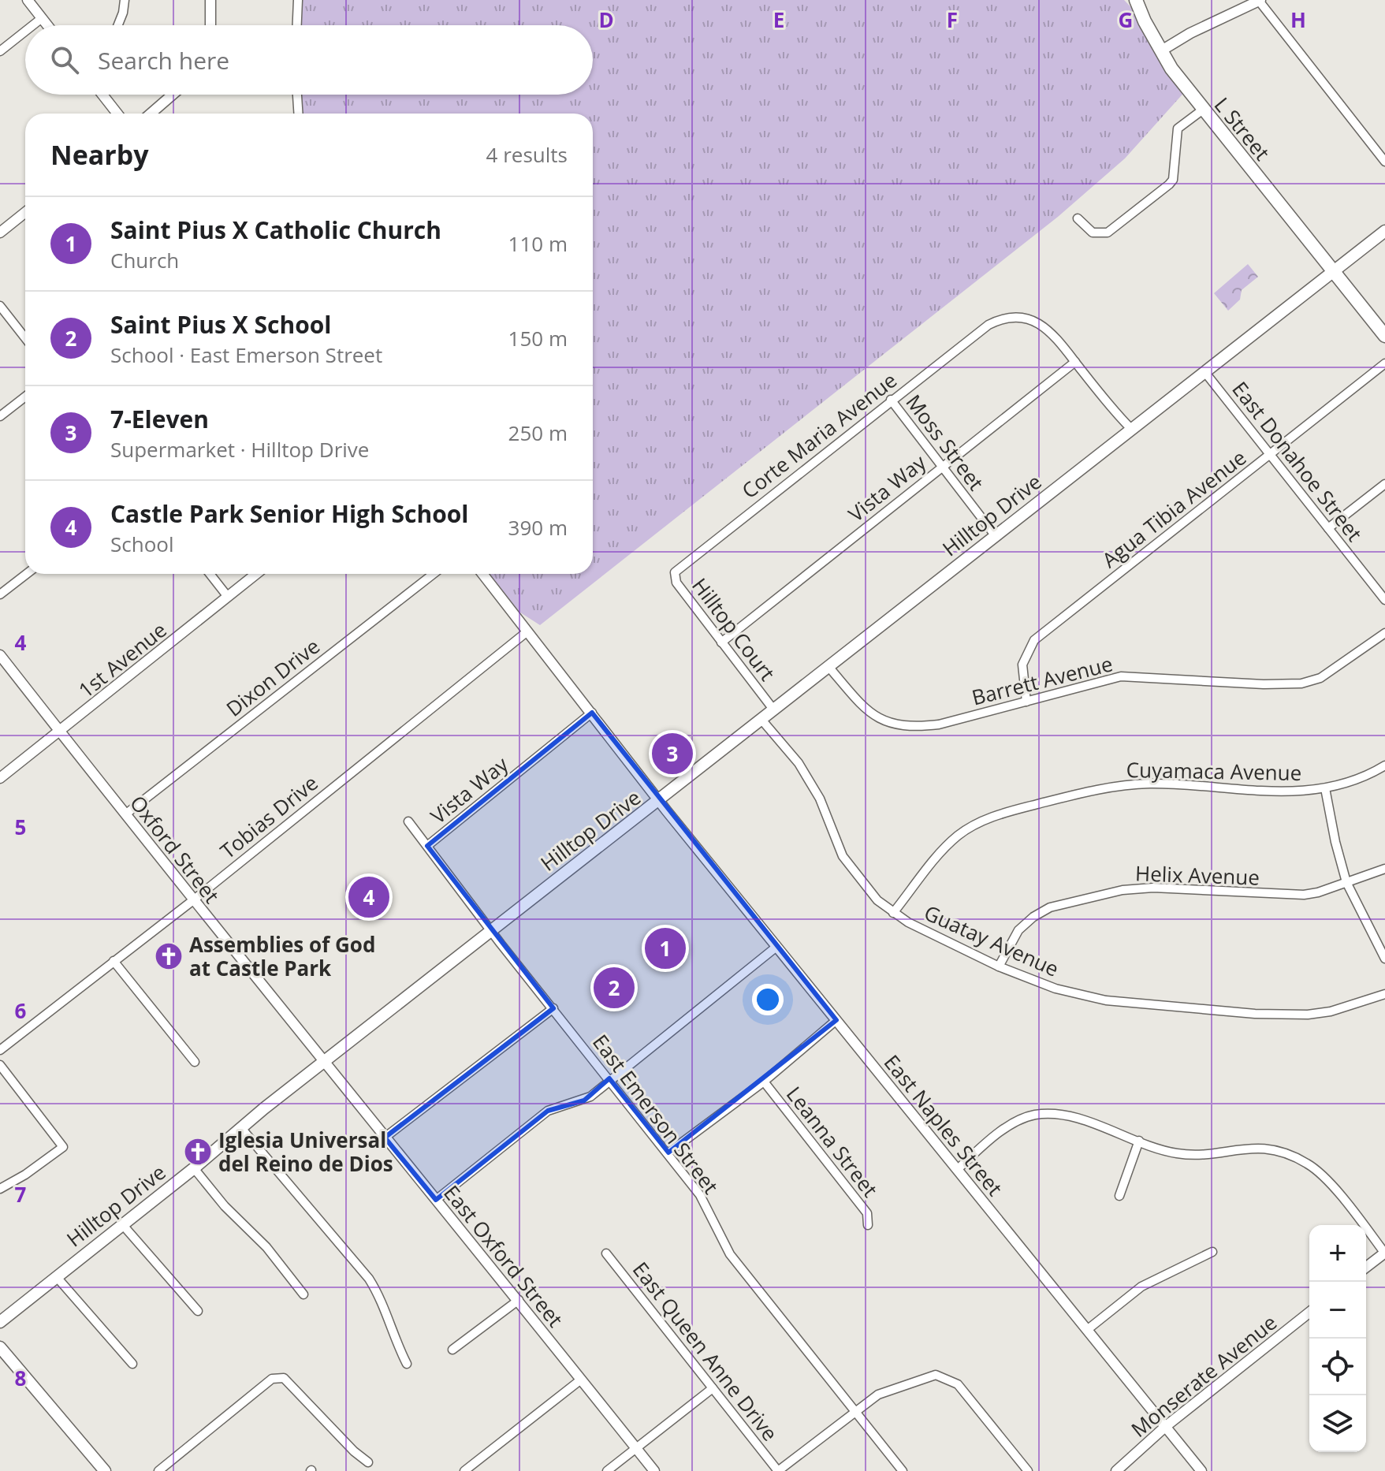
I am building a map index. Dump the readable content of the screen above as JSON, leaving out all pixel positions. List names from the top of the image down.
{
  "streets": {
    "main road": ["L Street", "Hilltop Drive"],
    "street": [
      "Corte Maria Avenue",
      "Moss Street",
      "East Donahoe Street",
      "Vista Way",
      "Agua Tibia Avenue",
      "Hilltop Court",
      "1st Avenue",
      "Dixon Drive",
      "Barrett Avenue",
      "Cuyamaca Avenue",
      "Tobias Drive",
      "Oxford Street",
      "Helix Avenue",
      "Guatay Avenue",
      "East Emerson Street",
      "East Naples Street",
      "Leanna Street",
      "East Oxford Street",
      "East Queen Anne Drive",
      "Monserate Avenue"
    ]
  },
  "crossings": [
    ["L Street", "Hilltop Drive"],
    ["Corte Maria Avenue", "Moss Street"],
    ["Corte Maria Avenue", "Vista Way"],
    ["Corte Maria Avenue", "Hilltop Drive"],
    ["Corte Maria Avenue", "Hilltop Court"],
    ["Moss Street", "Vista Way"],
    ["Moss Street", "Hilltop Drive"],
    ["East Donahoe Street", "Agua Tibia Avenue"],
    ["East Donahoe Street", "Hilltop Drive"],
    ["Vista Way", "Hilltop Court"],
    ["Vista Way", "East Emerson Street"],
    ["Vista Way", "East Naples Street"],
    ["Agua Tibia Avenue", "Barrett Avenue"],
    ["Hilltop Drive", "Hilltop Court"],
    ["Hilltop Drive", "Barrett Avenue"],
    ["Hilltop Drive", "Oxford Street"],
    ["Hilltop Drive", "Guatay Avenue"],
    ["Hilltop Drive", "East Emerson Street"],
    ["Hilltop Drive", "East Naples Street"],
    ["Hilltop Drive", "East Oxford Street"],
    ["1st Avenue", "Oxford Street"],
    ["Dixon Drive", "Oxford Street"],
    ["Cuyamaca Avenue", "Guatay Avenue"],
    ["Tobias Drive", "Oxford Street"],
    ["Tobias Drive", "East Naples Street"],
    ["Oxford Street", "East Oxford Street"],
    ["Helix Avenue", "Guatay Avenue"],
    ["East Naples Street", "Monserate Avenue"]
  ],
  "places": {
    "church": ["Assemblies of God at Castle Park", "Iglesia Universal del Reino de Dios"]
  },
  "page": {
    "search": "Search here",
    "heading": ["Nearby", "4 results"],
    "list": [
      {
        "mark": "1",
        "name": "Saint Pius X Catholic Church",
        "note": "Church",
        "value": "110 m"
      },
      {
        "mark": "2",
        "name": "Saint Pius X School",
        "note": "School · East Emerson Street",
        "value": "150 m"
      },
      {
        "mark": "3",
        "name": "7-Eleven",
        "note": "Supermarket · Hilltop Drive",
        "value": "250 m"
      },
      {
        "mark": "4",
        "name": "Castle Park Senior High School",
        "note": "School",
        "value": "390 m"
      }
    ],
    "pins": [
      "3",
      "4",
      "1",
      "2"
    ],
    "map_buttons": ["+", "−"]
  },
  "grid": {
    "columns": [
      "D",
      "E",
      "F",
      "G",
      "H"
    ],
    "rows": [
      "4",
      "5",
      "6",
      "7",
      "8"
    ]
  }
}
